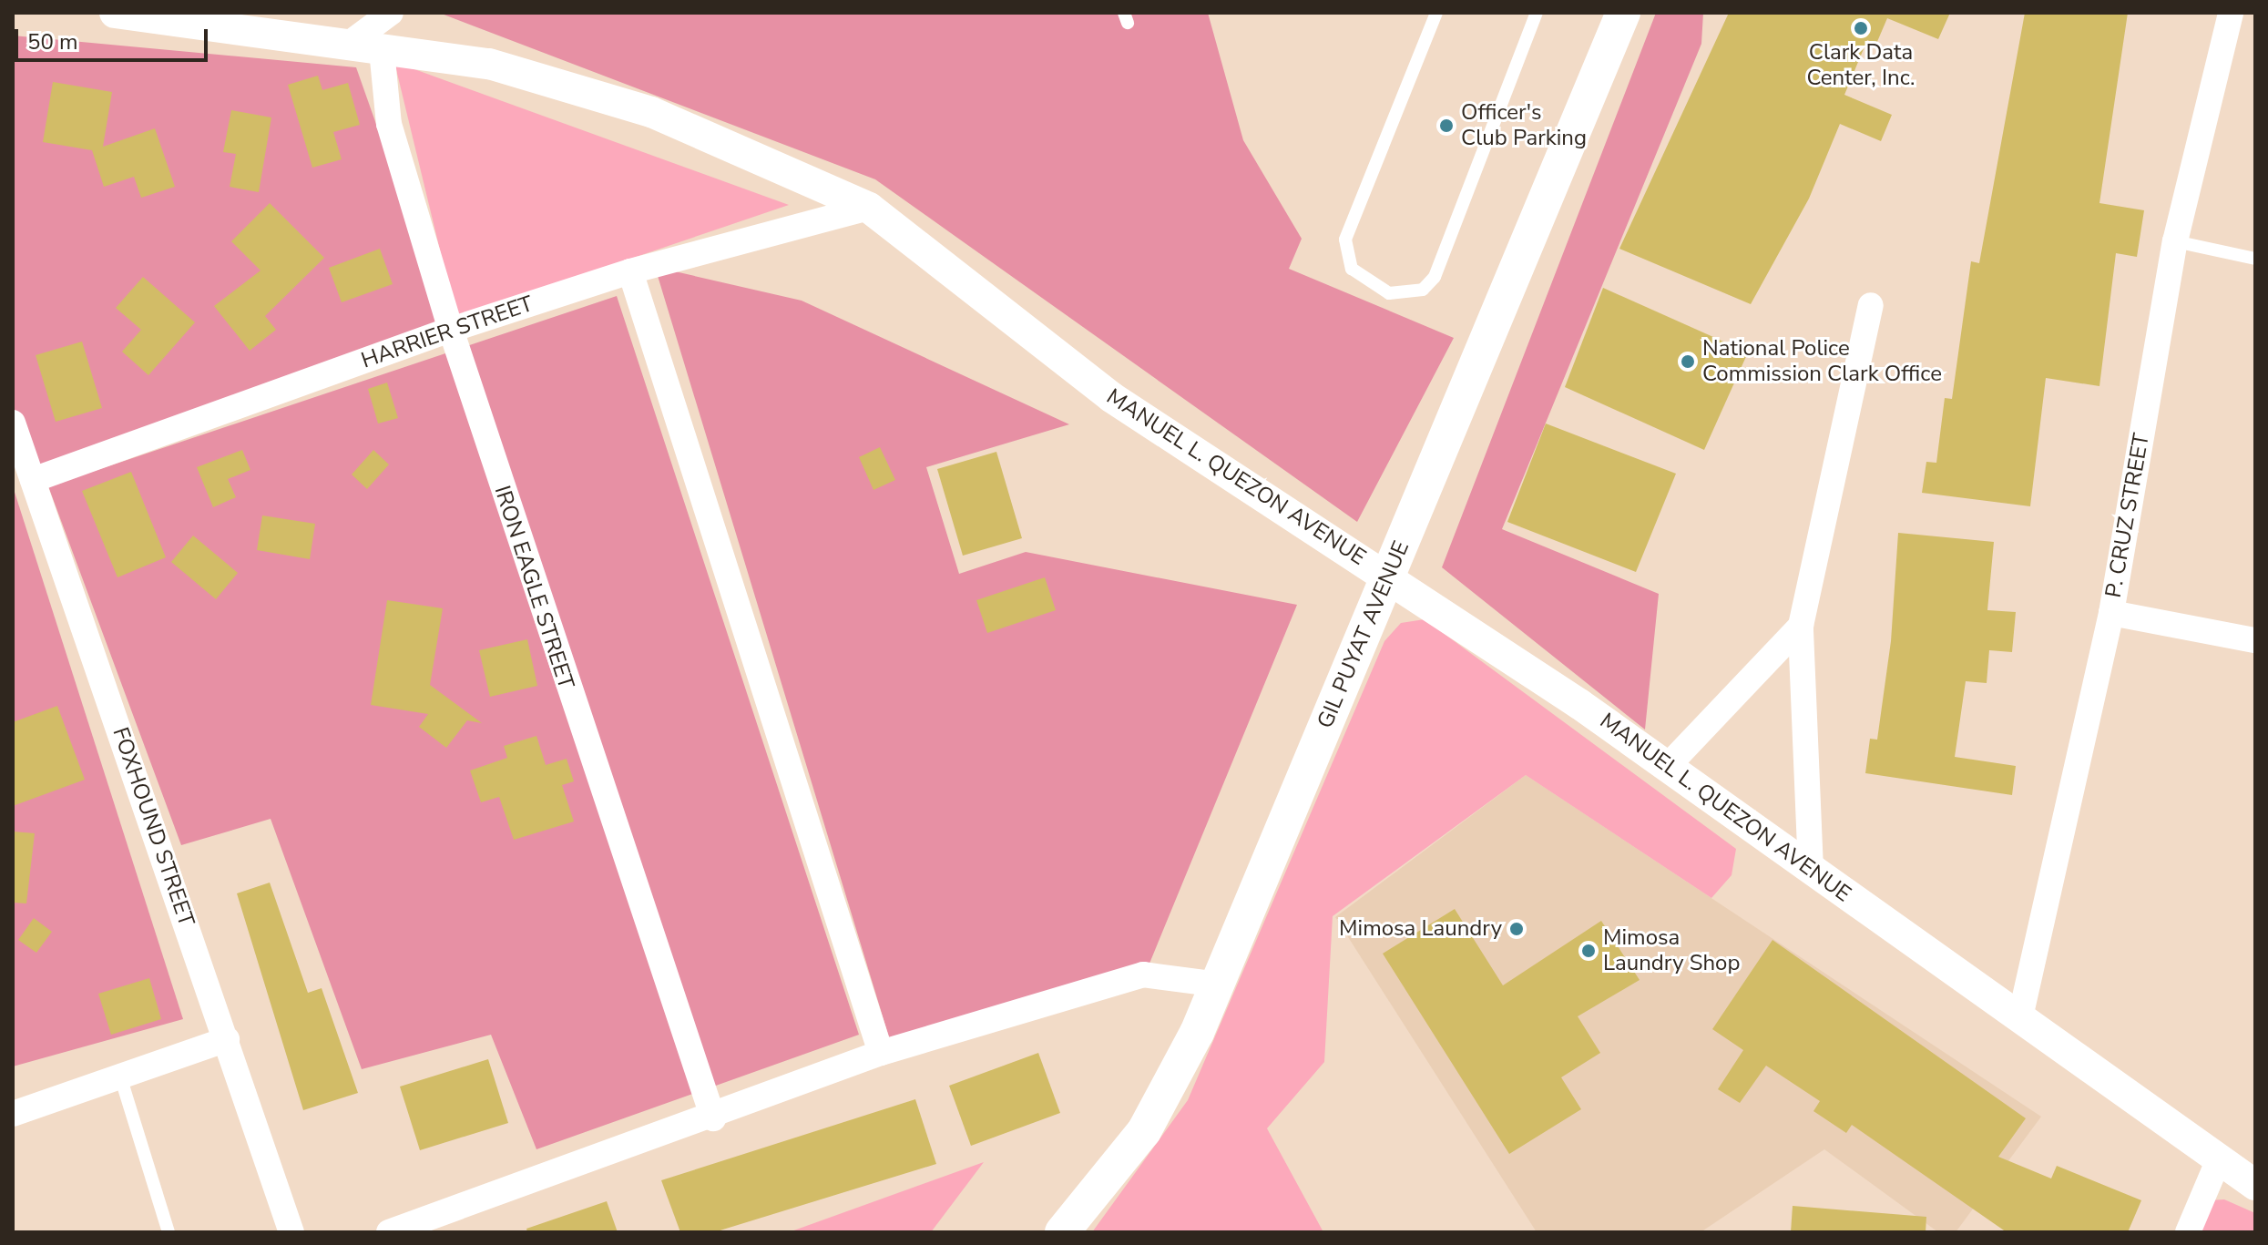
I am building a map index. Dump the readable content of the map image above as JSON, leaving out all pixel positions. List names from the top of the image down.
{
  "streets": {
    "main road": ["GIL PUYAT AVENUE"],
    "street": [
      "HARRIER STREET",
      "MANUEL L. QUEZON AVENUE",
      "P. CRUZ STREET",
      "IRON EAGLE STREET",
      "FOXHOUND STREET"
    ]
  },
  "crossings": [
    ["HARRIER STREET", "MANUEL L. QUEZON AVENUE"],
    ["HARRIER STREET", "IRON EAGLE STREET"],
    ["HARRIER STREET", "FOXHOUND STREET"],
    ["MANUEL L. QUEZON AVENUE", "P. CRUZ STREET"],
    ["MANUEL L. QUEZON AVENUE", "IRON EAGLE STREET"],
    ["MANUEL L. QUEZON AVENUE", "GIL PUYAT AVENUE"]
  ],
  "places": [
    "Clark Data Center, Inc.",
    "Officer's Club Parking",
    "National Police Commission Clark Office",
    "Mimosa Laundry",
    "Mimosa Laundry Shop"
  ],
  "scale_bar": "50 m"
}
